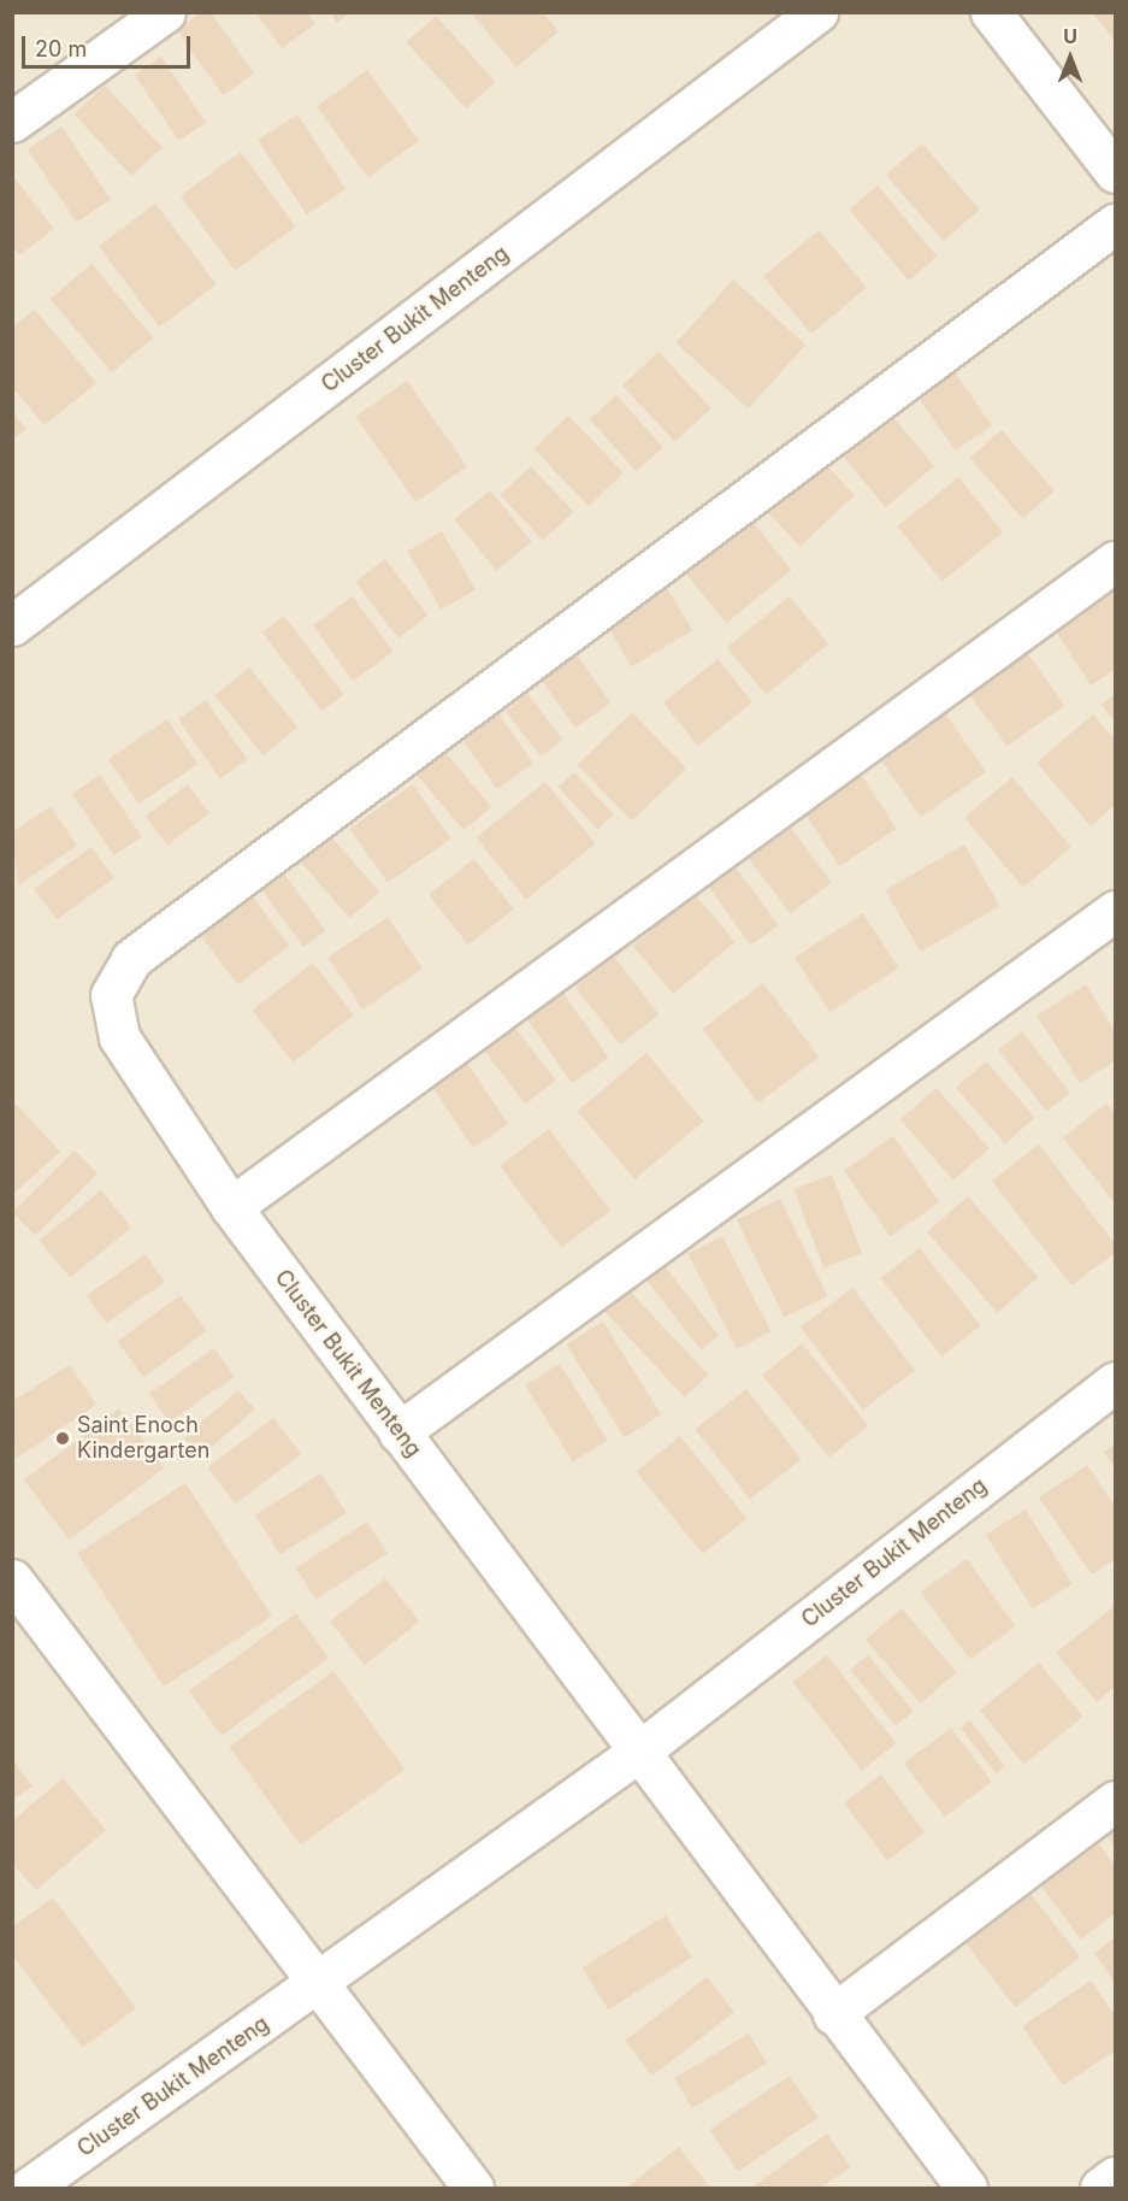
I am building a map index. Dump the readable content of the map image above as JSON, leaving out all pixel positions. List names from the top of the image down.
{
  "streets": {
    "street": ["Cluster Bukit Menteng"]
  },
  "places": ["Saint Enoch Kindergarten"],
  "scale_bar": "20 m",
  "north": "top"
}
